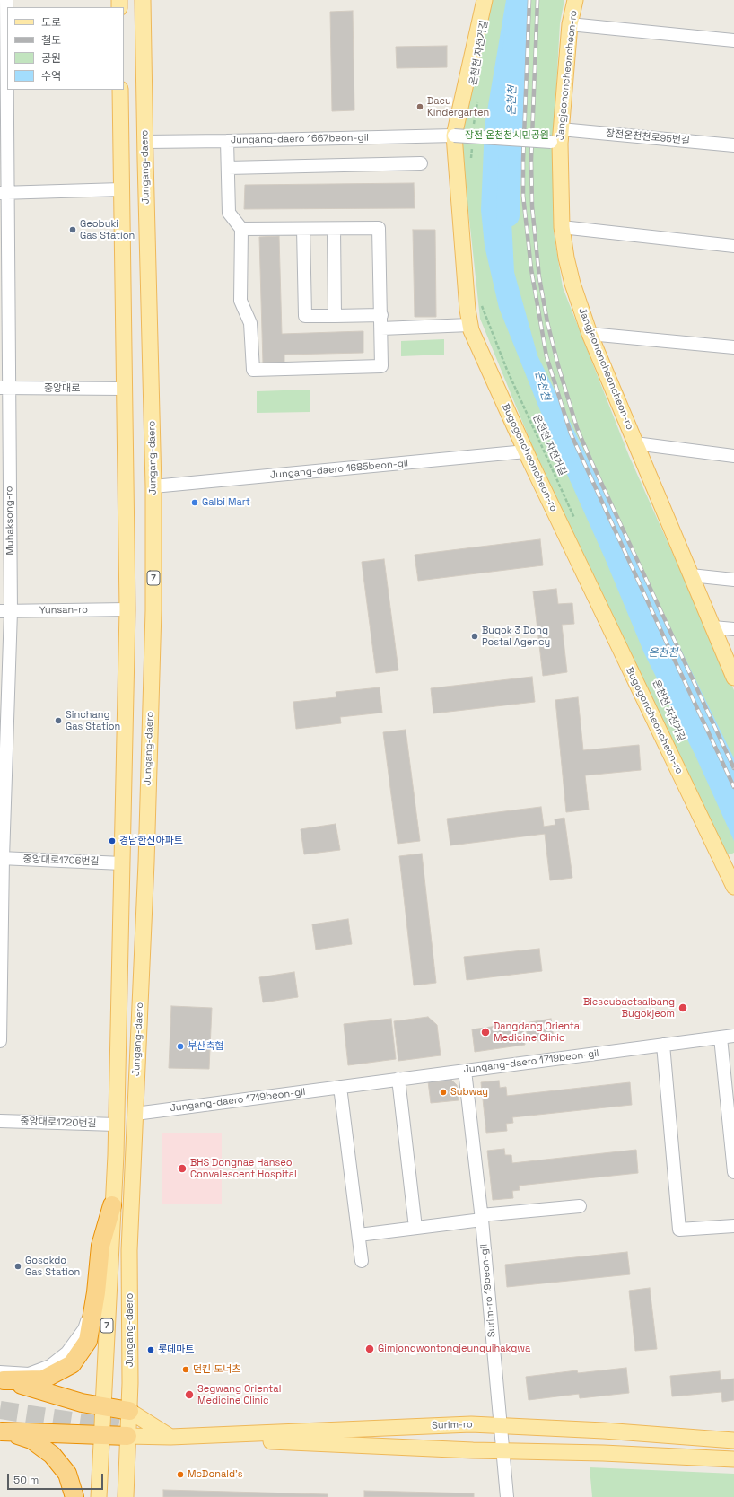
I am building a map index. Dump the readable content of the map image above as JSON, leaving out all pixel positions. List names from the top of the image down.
{
  "streets": {
    "main road": [
      "Jangjeononcheoncheon-ro",
      "Jungang-daero",
      "Bugogoncheoncheon-ro",
      "7",
      "Surim-ro"
    ],
    "street": [
      "장전온천천로95번길",
      "Jungang-daero 1667beon-gil",
      "중앙대로",
      "Jungang-daero 1685beon-gil",
      "Muhaksong-ro",
      "Yunsan-ro",
      "중앙대로1706번길",
      "Jungang-daero 1719beon-gil",
      "중앙대로1720번길",
      "Surim-ro 19beon-gil"
    ],
    "path": ["온천천 자전거길"]
  },
  "crossings": [
    ["Jangjeononcheoncheon-ro", "장전온천천로95번길"],
    ["Jangjeononcheoncheon-ro", "Jungang-daero 1667beon-gil"],
    ["장전온천천로95번길", "Jungang-daero 1667beon-gil"],
    ["Jungang-daero 1667beon-gil", "Jungang-daero"],
    ["Jungang-daero 1667beon-gil", "Bugogoncheoncheon-ro"],
    ["Jungang-daero", "중앙대로"],
    ["Jungang-daero", "Jungang-daero 1685beon-gil"],
    ["Jungang-daero", "Yunsan-ro"],
    ["Jungang-daero", "중앙대로1706번길"],
    ["Jungang-daero", "Jungang-daero 1719beon-gil"],
    ["Jungang-daero", "중앙대로1720번길"],
    ["Jungang-daero", "Surim-ro"],
    ["중앙대로", "Muhaksong-ro"],
    ["Bugogoncheoncheon-ro", "Jungang-daero 1685beon-gil"],
    ["Muhaksong-ro", "Yunsan-ro"],
    ["Muhaksong-ro", "중앙대로1706번길"],
    ["Jungang-daero 1719beon-gil", "Surim-ro 19beon-gil"],
    ["Surim-ro 19beon-gil", "Surim-ro"]
  ],
  "water": ["온천천"],
  "parks": ["장전 온천천시민공원"],
  "places": [
    "Daeu Kindergarten",
    "Geobuki Gas Station",
    "Galbi Mart",
    "Bugok 3 Dong Postal Agency",
    "Sinchang Gas Station",
    "경남한신아파트",
    "Bieseubaetsalbang Bugokjeom",
    "Dangdang Oriental Medicine Clinic",
    "부산축협",
    "Subway",
    "BHS Dongnae Hanseo Convalescent Hospital",
    "Gosokdo Gas Station",
    "Gimjongwontongjeunguihakgwa",
    "롯데마트",
    "던킨 도너츠",
    "Segwang Oriental Medicine Clinic",
    "McDonald's"
  ],
  "legend": [
    "도로",
    "철도",
    "공원",
    "수역"
  ],
  "scale_bar": "50 m"
}
